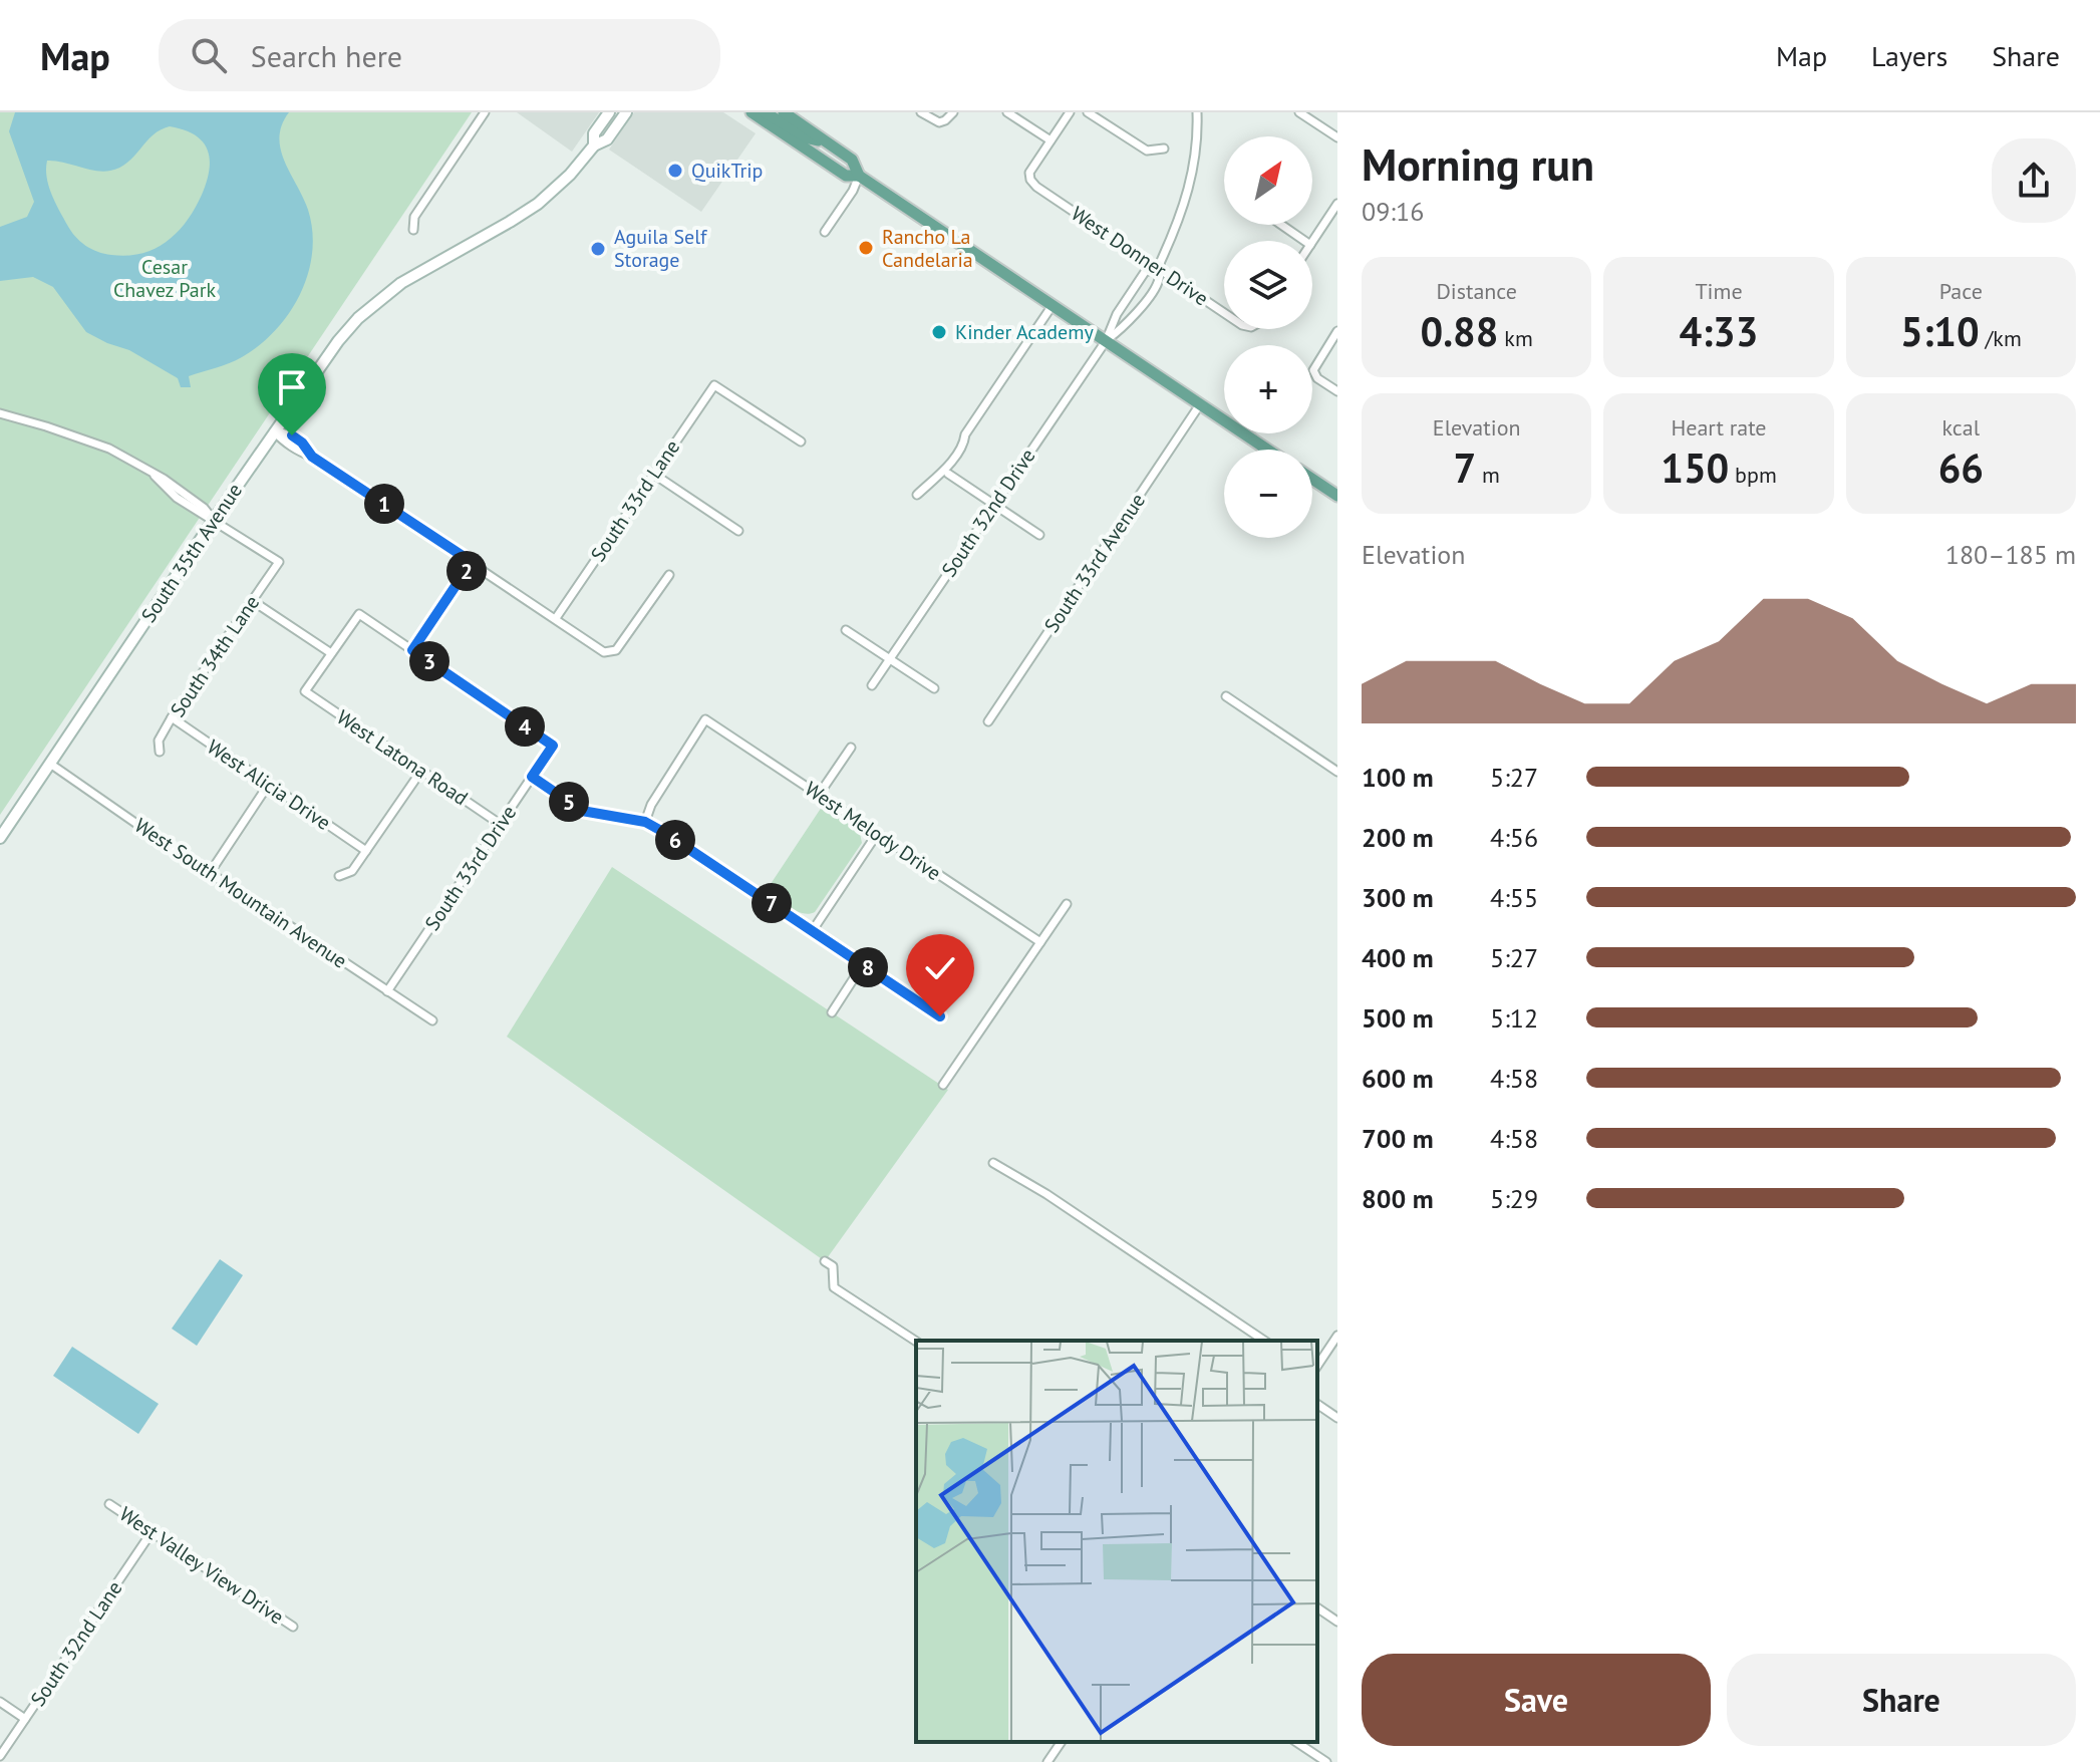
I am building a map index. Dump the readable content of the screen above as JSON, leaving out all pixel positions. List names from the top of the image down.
{
  "streets": {
    "main road": ["South 35th Avenue"],
    "street": [
      "West Donner Drive",
      "South 33rd Lane",
      "South 32nd Drive",
      "South 33rd Avenue",
      "South 34th Lane",
      "West Latona Road",
      "West Alicia Drive",
      "West Melody Drive",
      "South 33rd Drive",
      "West South Mountain Avenue",
      "West Valley View Drive",
      "South 32nd Lane"
    ]
  },
  "crossings": [
    ["South 35th Avenue", "South 34th Lane"],
    ["South 35th Avenue", "West South Mountain Avenue"],
    ["South 34th Lane", "West Alicia Drive"],
    ["West Latona Road", "South 33rd Drive"],
    ["South 33rd Drive", "West South Mountain Avenue"],
    ["West Valley View Drive", "South 32nd Lane"]
  ],
  "parks": ["Cesar Chavez Park"],
  "places": [
    "QuikTrip",
    "Rancho La Candelaria",
    "Aguila Self Storage",
    "Kinder Academy"
  ],
  "north": "top right",
  "page": {
    "header": "Map",
    "search": "Search here",
    "nav": ["Map", "Layers", "Share"],
    "heading": ["Morning run", "09:16"],
    "map_buttons": ["+", "−"],
    "stats": [
      ["Distance", "0.88 km"],
      ["Time", "4:33"],
      ["Pace", "5:10 /km"],
      ["Elevation", "7 m"],
      ["Heart rate", "150 bpm"],
      ["kcal", "66"]
    ],
    "pins": [
      "1",
      "2",
      "3",
      "4",
      "5",
      "6",
      "7",
      "8"
    ],
    "chart": ["Elevation", "180–185 m"],
    "list": [
      {
        "name": "100 m",
        "note": "5:27"
      },
      {
        "name": "200 m",
        "note": "4:56"
      },
      {
        "name": "300 m",
        "note": "4:55"
      },
      {
        "name": "400 m",
        "note": "5:27"
      },
      {
        "name": "500 m",
        "note": "5:12"
      },
      {
        "name": "600 m",
        "note": "4:58"
      },
      {
        "name": "700 m",
        "note": "4:58"
      },
      {
        "name": "800 m",
        "note": "5:29"
      }
    ],
    "buttons": ["Save", "Share"]
  }
}
